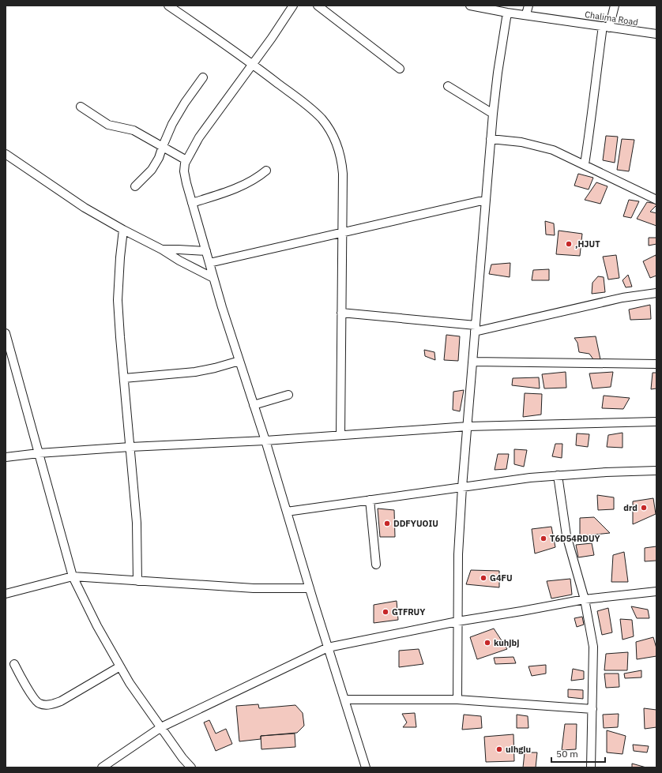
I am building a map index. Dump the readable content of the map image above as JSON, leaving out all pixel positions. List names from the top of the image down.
{
  "streets": {
    "street": ["Chalima Road"]
  },
  "places": [
    ",HJUT",
    "drd",
    "DDFYUOIU",
    "T6D54RDUY",
    "G4FU",
    "GTFRUY",
    "kuhjbj",
    "uihgiu"
  ],
  "scale_bar": "50 m"
}
